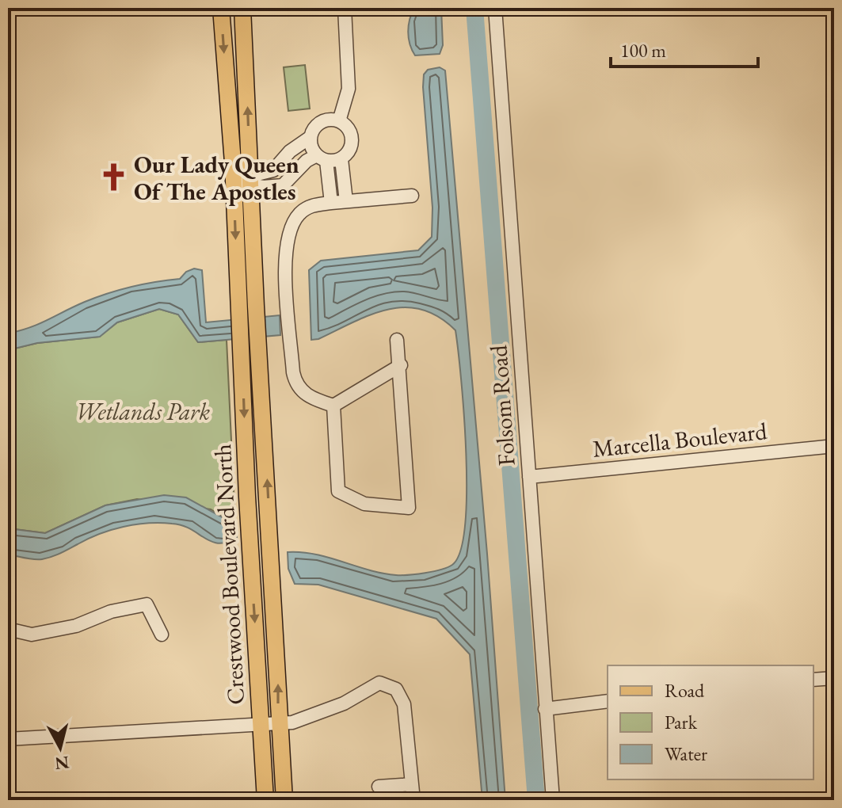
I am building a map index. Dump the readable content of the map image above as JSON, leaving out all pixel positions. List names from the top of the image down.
{
  "streets": {
    "main road": ["Crestwood Boulevard North"],
    "street": ["Folsom Road", "Marcella Boulevard"]
  },
  "crossings": [
    ["Folsom Road", "Marcella Boulevard"]
  ],
  "parks": ["Wetlands Park"],
  "places": {
    "church": ["Our Lady Queen Of The Apostles"]
  },
  "legend": ["Road", "Park", "Water"],
  "scale_bar": "100 m",
  "north": "bottom"
}
